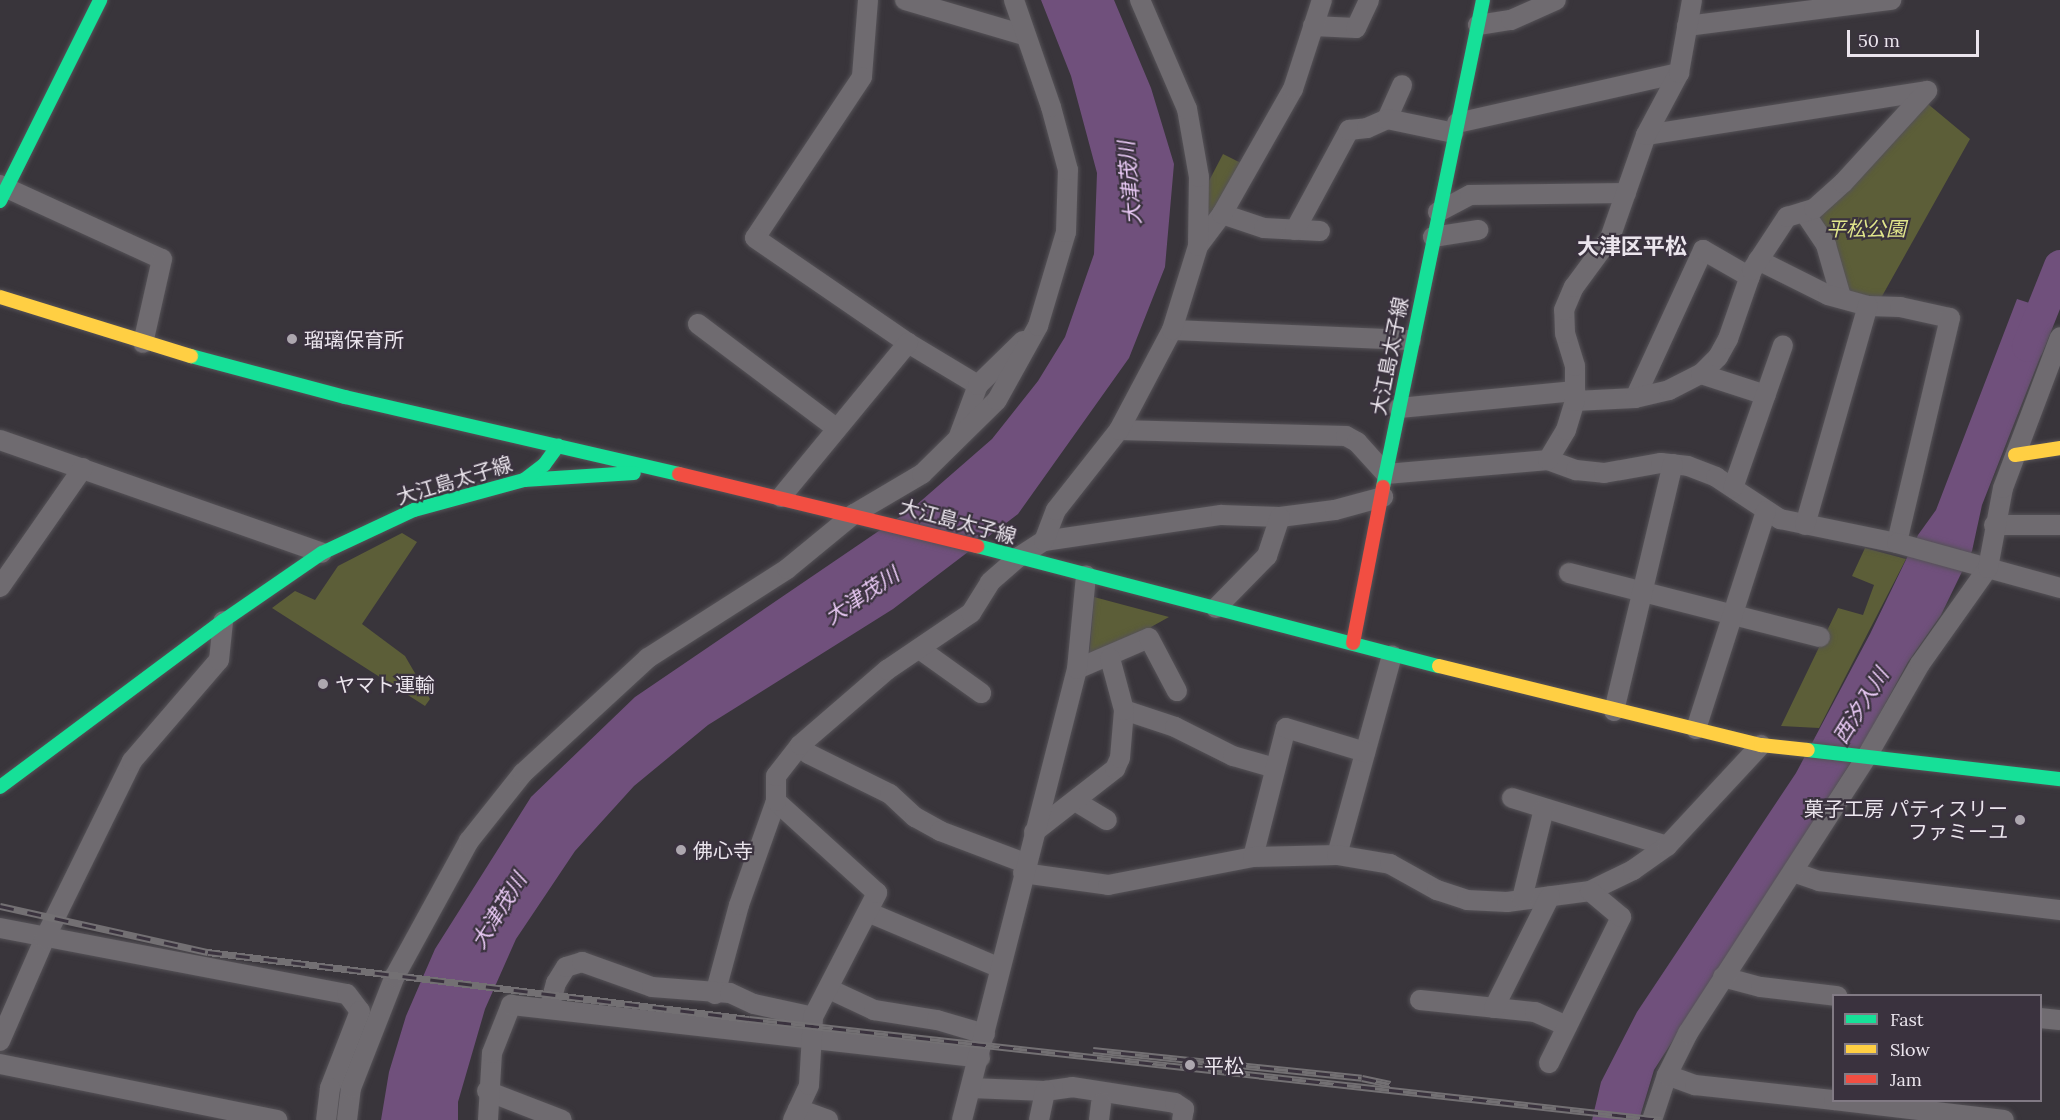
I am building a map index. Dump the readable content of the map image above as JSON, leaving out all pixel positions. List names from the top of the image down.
{
  "streets": {
    "main road": ["大江島太子線"]
  },
  "districts": ["大津区平松"],
  "water": ["大津茂川", "西汐入川"],
  "parks": ["平松公園"],
  "places": [
    "瑠璃保育所",
    "ヤマト運輸",
    "菓子工房 パティスリー ファミーユ",
    "佛心寺",
    "平松"
  ],
  "legend": ["Fast", "Slow", "Jam"],
  "scale_bar": "50 m"
}
